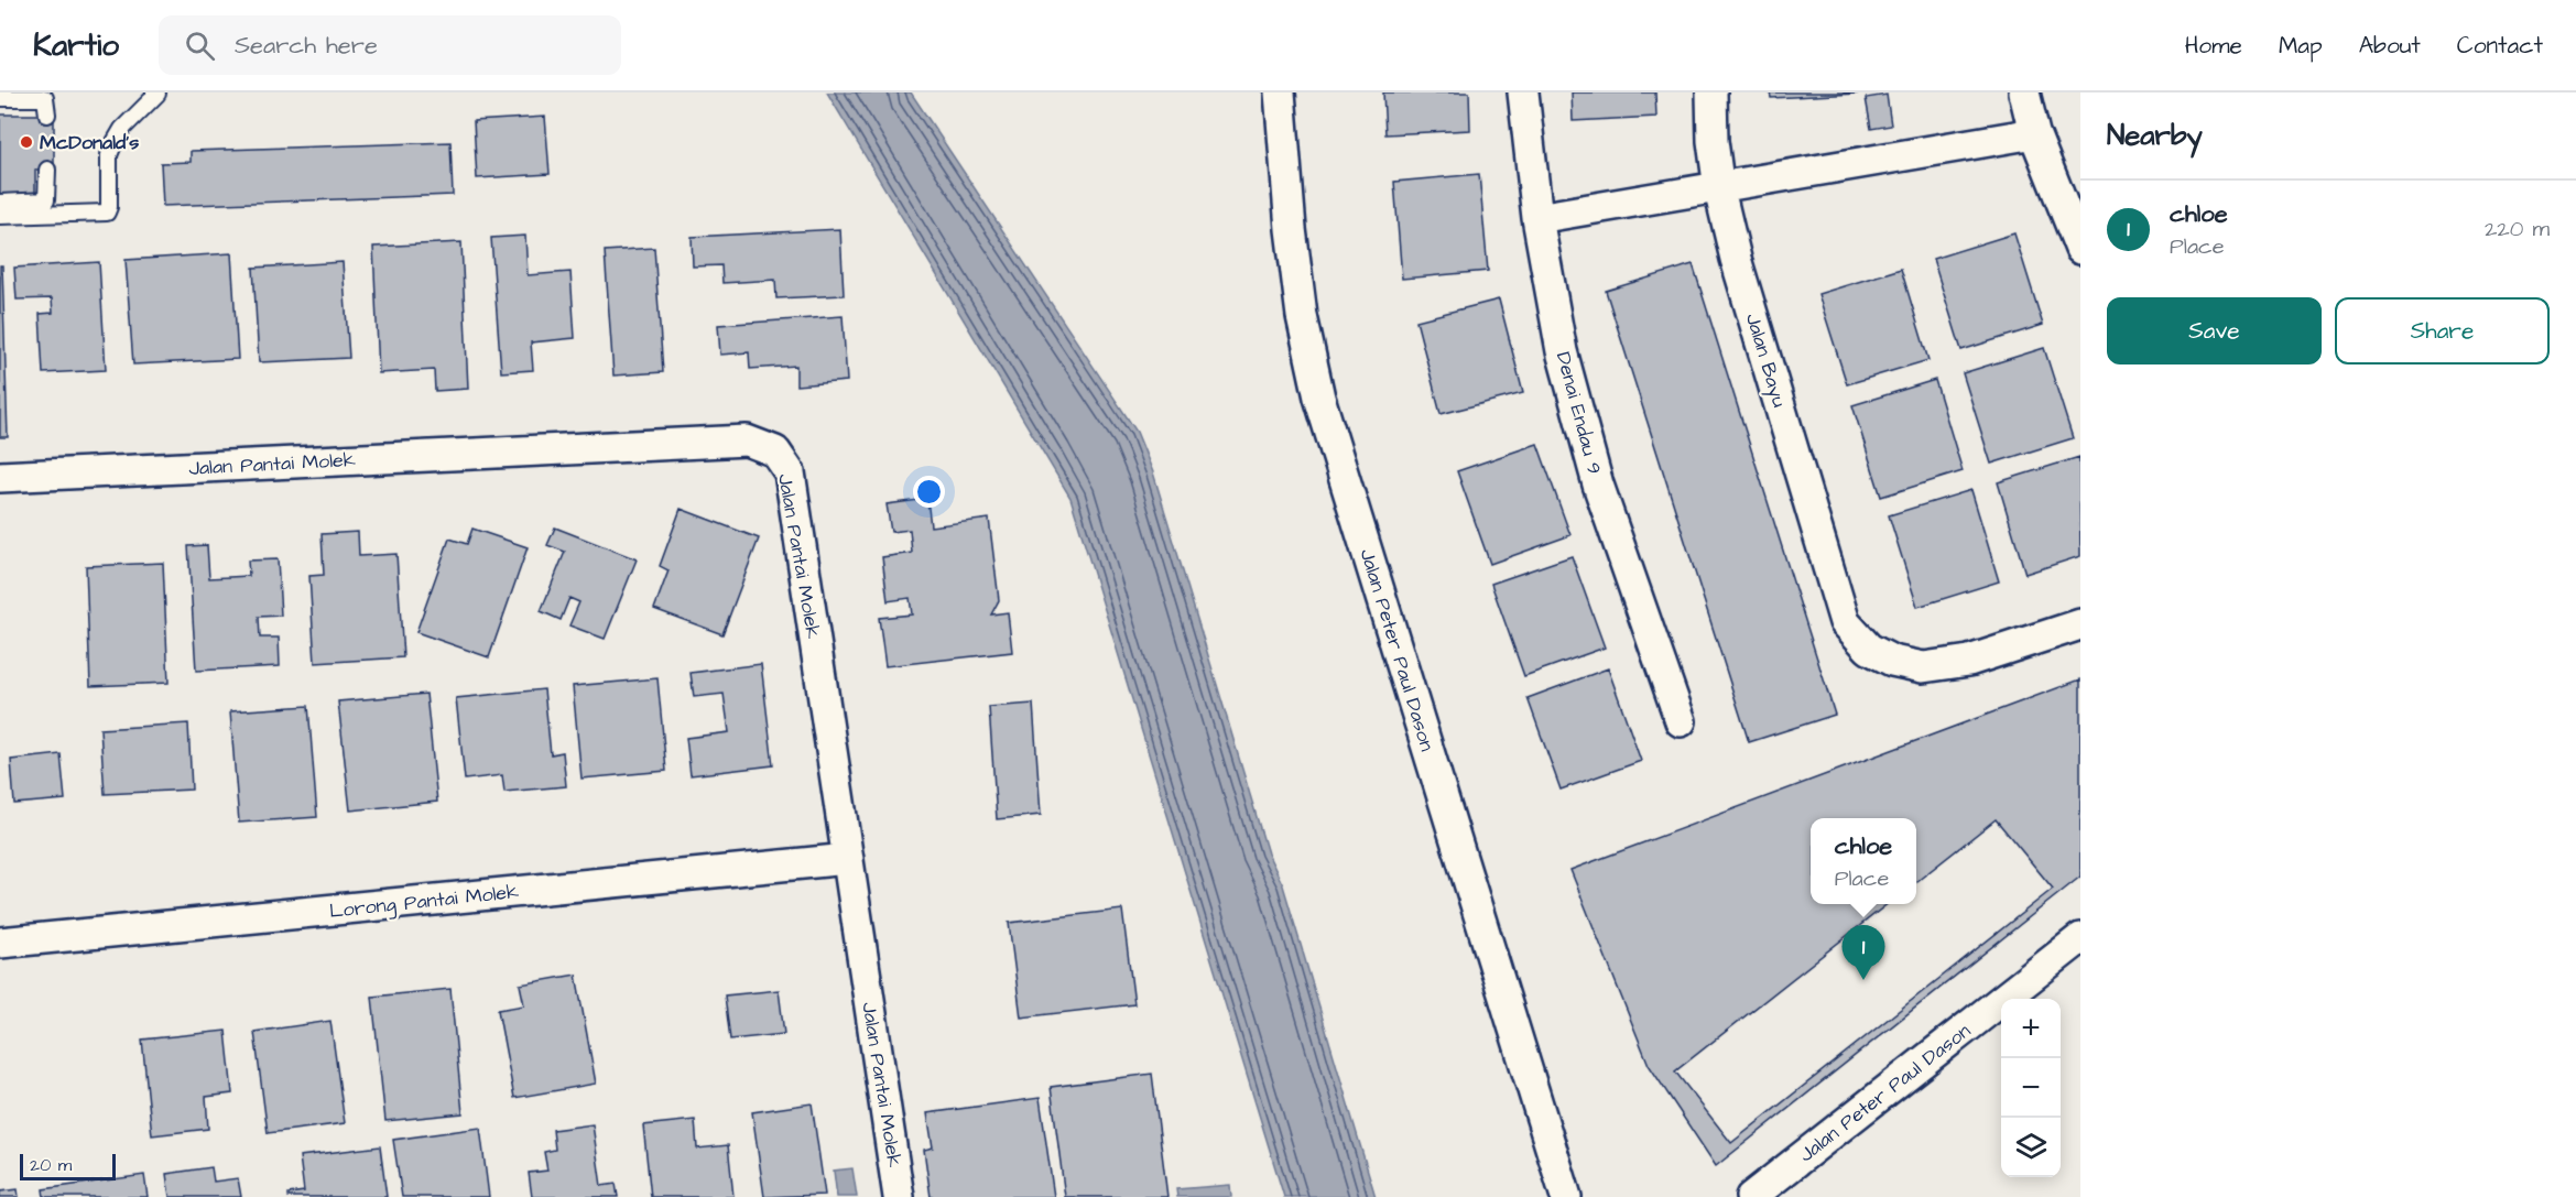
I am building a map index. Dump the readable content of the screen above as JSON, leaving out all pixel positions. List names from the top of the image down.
{
  "streets": {
    "street": [
      "Jalan Bayu",
      "Denai Endau 9",
      "Jalan Pantai Molek",
      "Jalan Peter Paul Dason",
      "Lorong Pantai Molek"
    ]
  },
  "crossings": [
    ["Jalan Pantai Molek", "Lorong Pantai Molek"]
  ],
  "places": ["McDonald's"],
  "scale_bar": "20 m",
  "page": {
    "header": "Kartio",
    "search": "Search here",
    "nav": [
      "Home",
      "Map",
      "About",
      "Contact"
    ],
    "heading": "Nearby",
    "list": [
      {
        "mark": "1",
        "name": "chloe",
        "note": "Place",
        "value": "220 m"
      }
    ],
    "buttons": ["Save", "Share"],
    "popup": ["chloe", "Place"],
    "pins": "1",
    "map_buttons": ["+", "−"],
    "scale": "20 m"
  }
}
